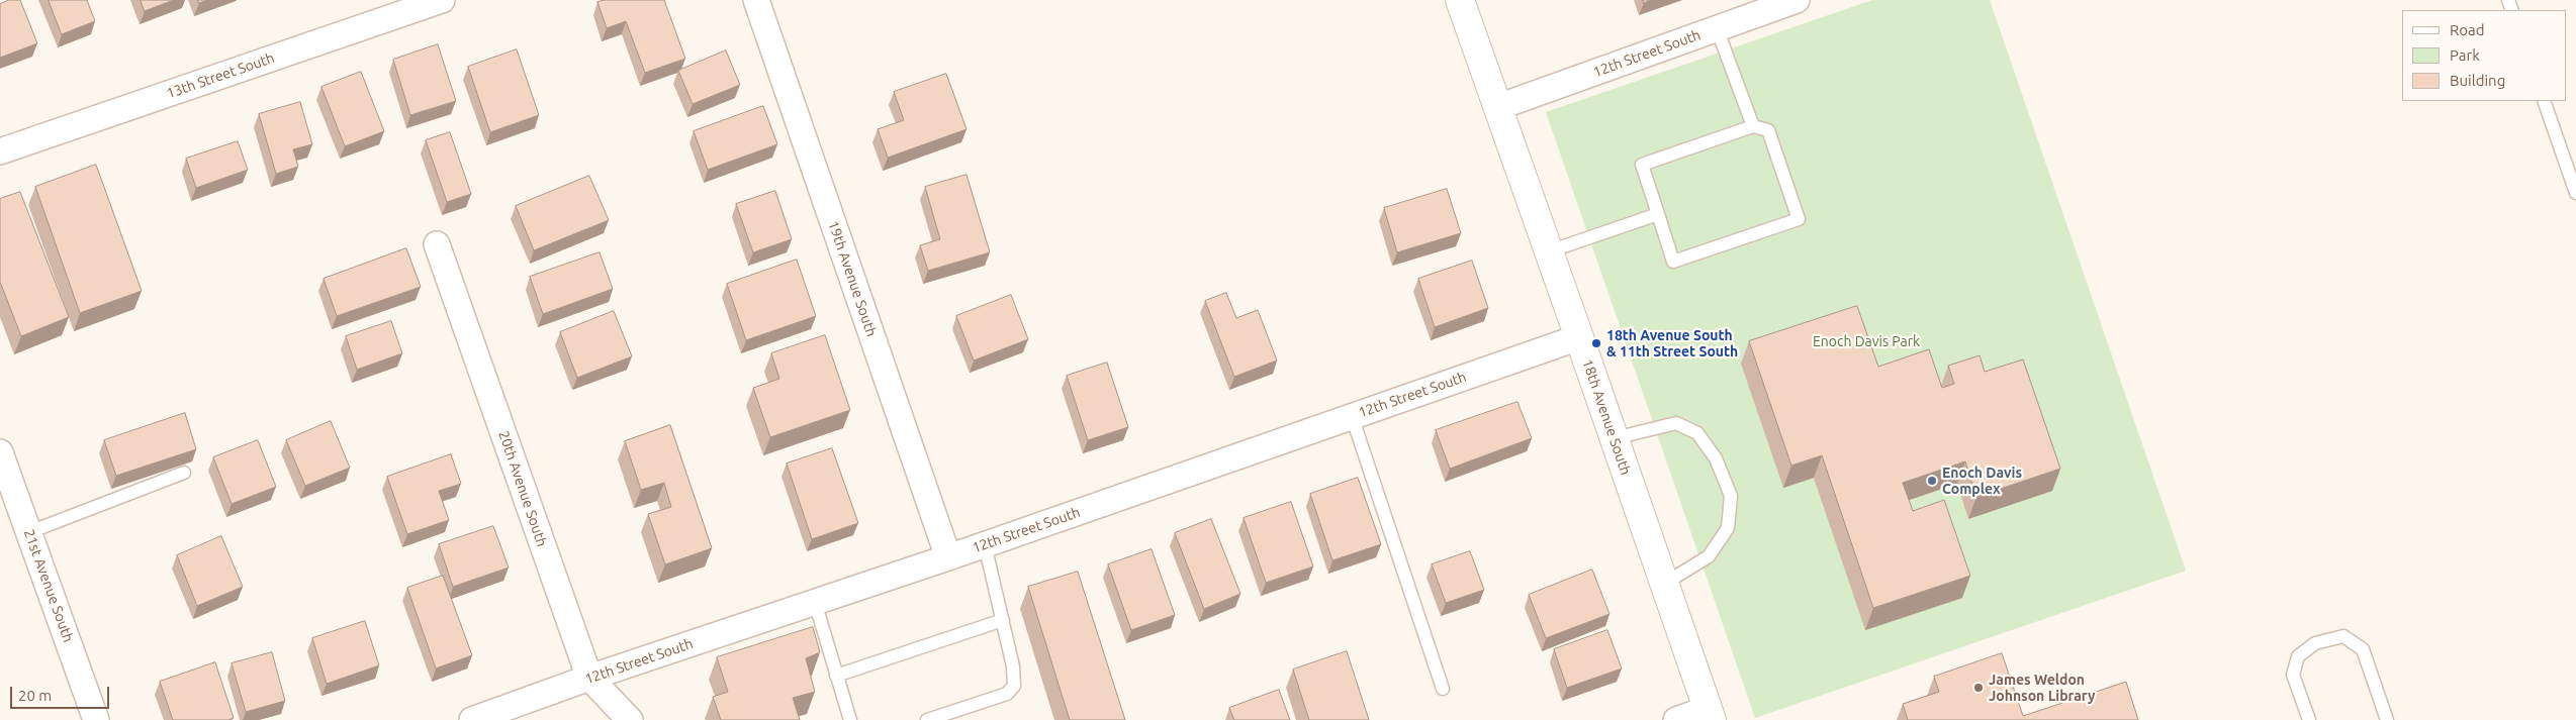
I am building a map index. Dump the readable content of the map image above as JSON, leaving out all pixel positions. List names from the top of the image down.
{
  "streets": {
    "street": [
      "12th Street South",
      "13th Street South",
      "19th Avenue South",
      "18th Avenue South",
      "20th Avenue South",
      "21st Avenue South"
    ]
  },
  "crossings": [
    ["12th Street South", "19th Avenue South"],
    ["12th Street South", "18th Avenue South"],
    ["12th Street South", "20th Avenue South"]
  ],
  "parks": ["Enoch Davis Park"],
  "places": ["18th Avenue South & 11th Street South", "Enoch Davis Complex", "James Weldon Johnson Library"],
  "legend": ["Road", "Park", "Building"],
  "scale_bar": "20 m"
}
